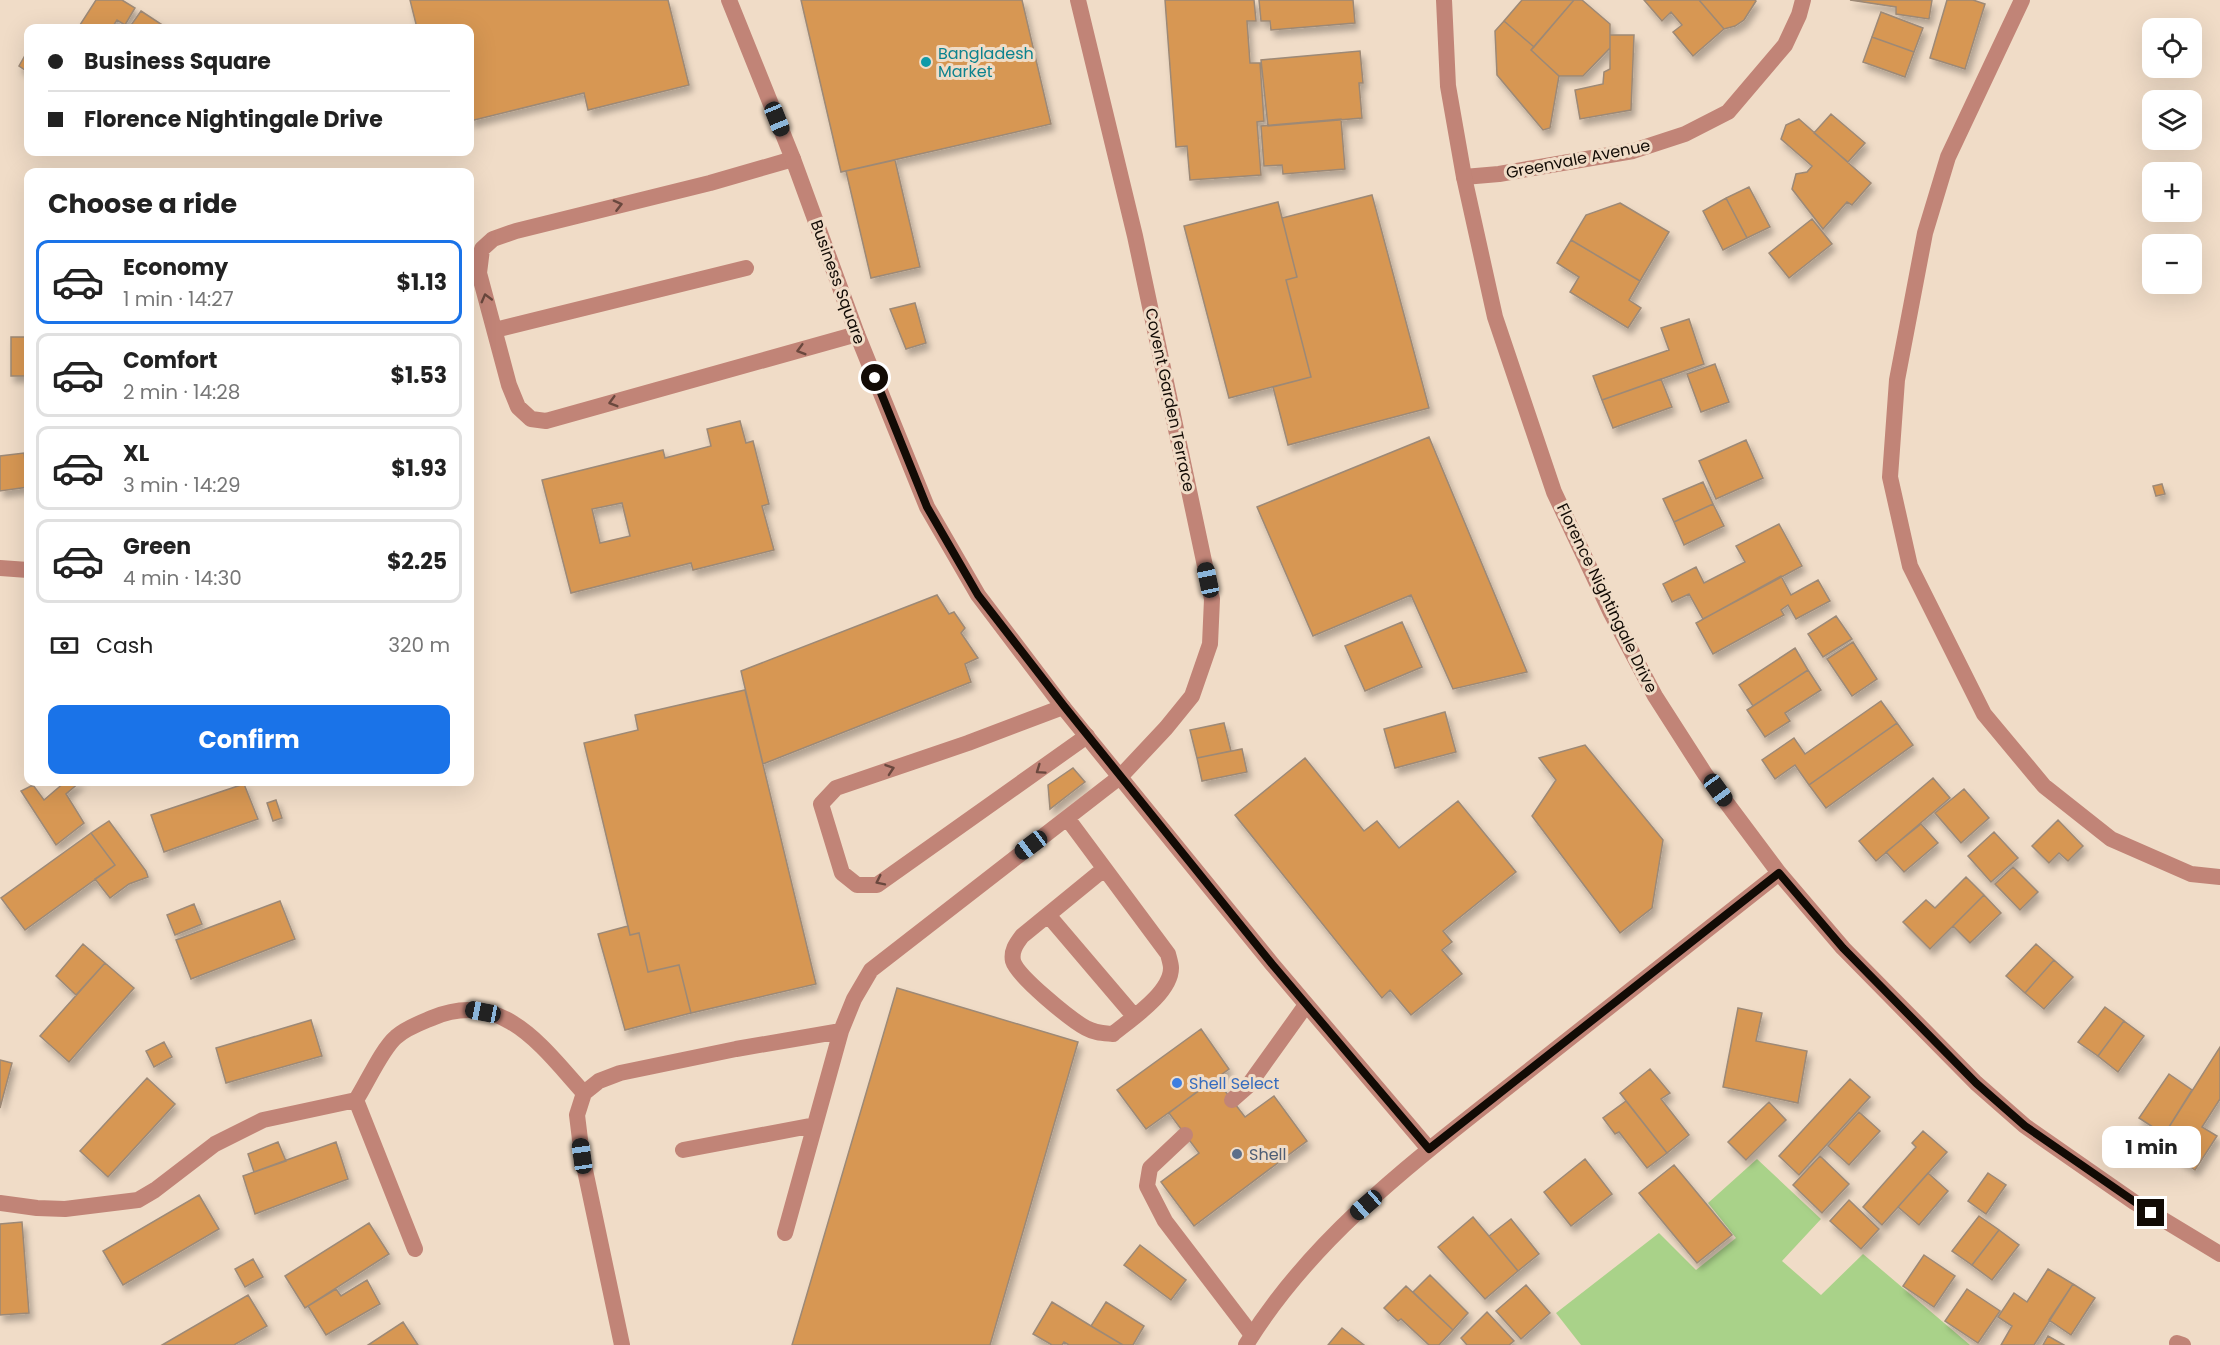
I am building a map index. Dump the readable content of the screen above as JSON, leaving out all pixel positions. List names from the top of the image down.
{
  "streets": {
    "street": [
      "Greenvale Avenue",
      "Business Square",
      "Covent Garden Terrace",
      "Florence Nightingale Drive"
    ]
  },
  "crossings": [
    ["Greenvale Avenue", "Florence Nightingale Drive"],
    ["Business Square", "Covent Garden Terrace"]
  ],
  "places": ["Bangladesh Market", "Shell Select", "Shell"],
  "page": {
    "map_buttons": ["+", "−"],
    "banner": ["Business Square", "Florence Nightingale Drive"],
    "heading": "Choose a ride",
    "list": [
      {
        "name": "Economy",
        "note": "1 min · 14:27",
        "value": "$1.13"
      },
      {
        "name": "Comfort",
        "note": "2 min · 14:28",
        "value": "$1.53"
      },
      {
        "name": "XL",
        "note": "3 min · 14:29",
        "value": "$1.93"
      },
      {
        "name": "Green",
        "note": "4 min · 14:30",
        "value": "$2.25"
      }
    ],
    "pay": ["Cash", "320 m"],
    "buttons": "Confirm",
    "bubble": "1 min"
  }
}
